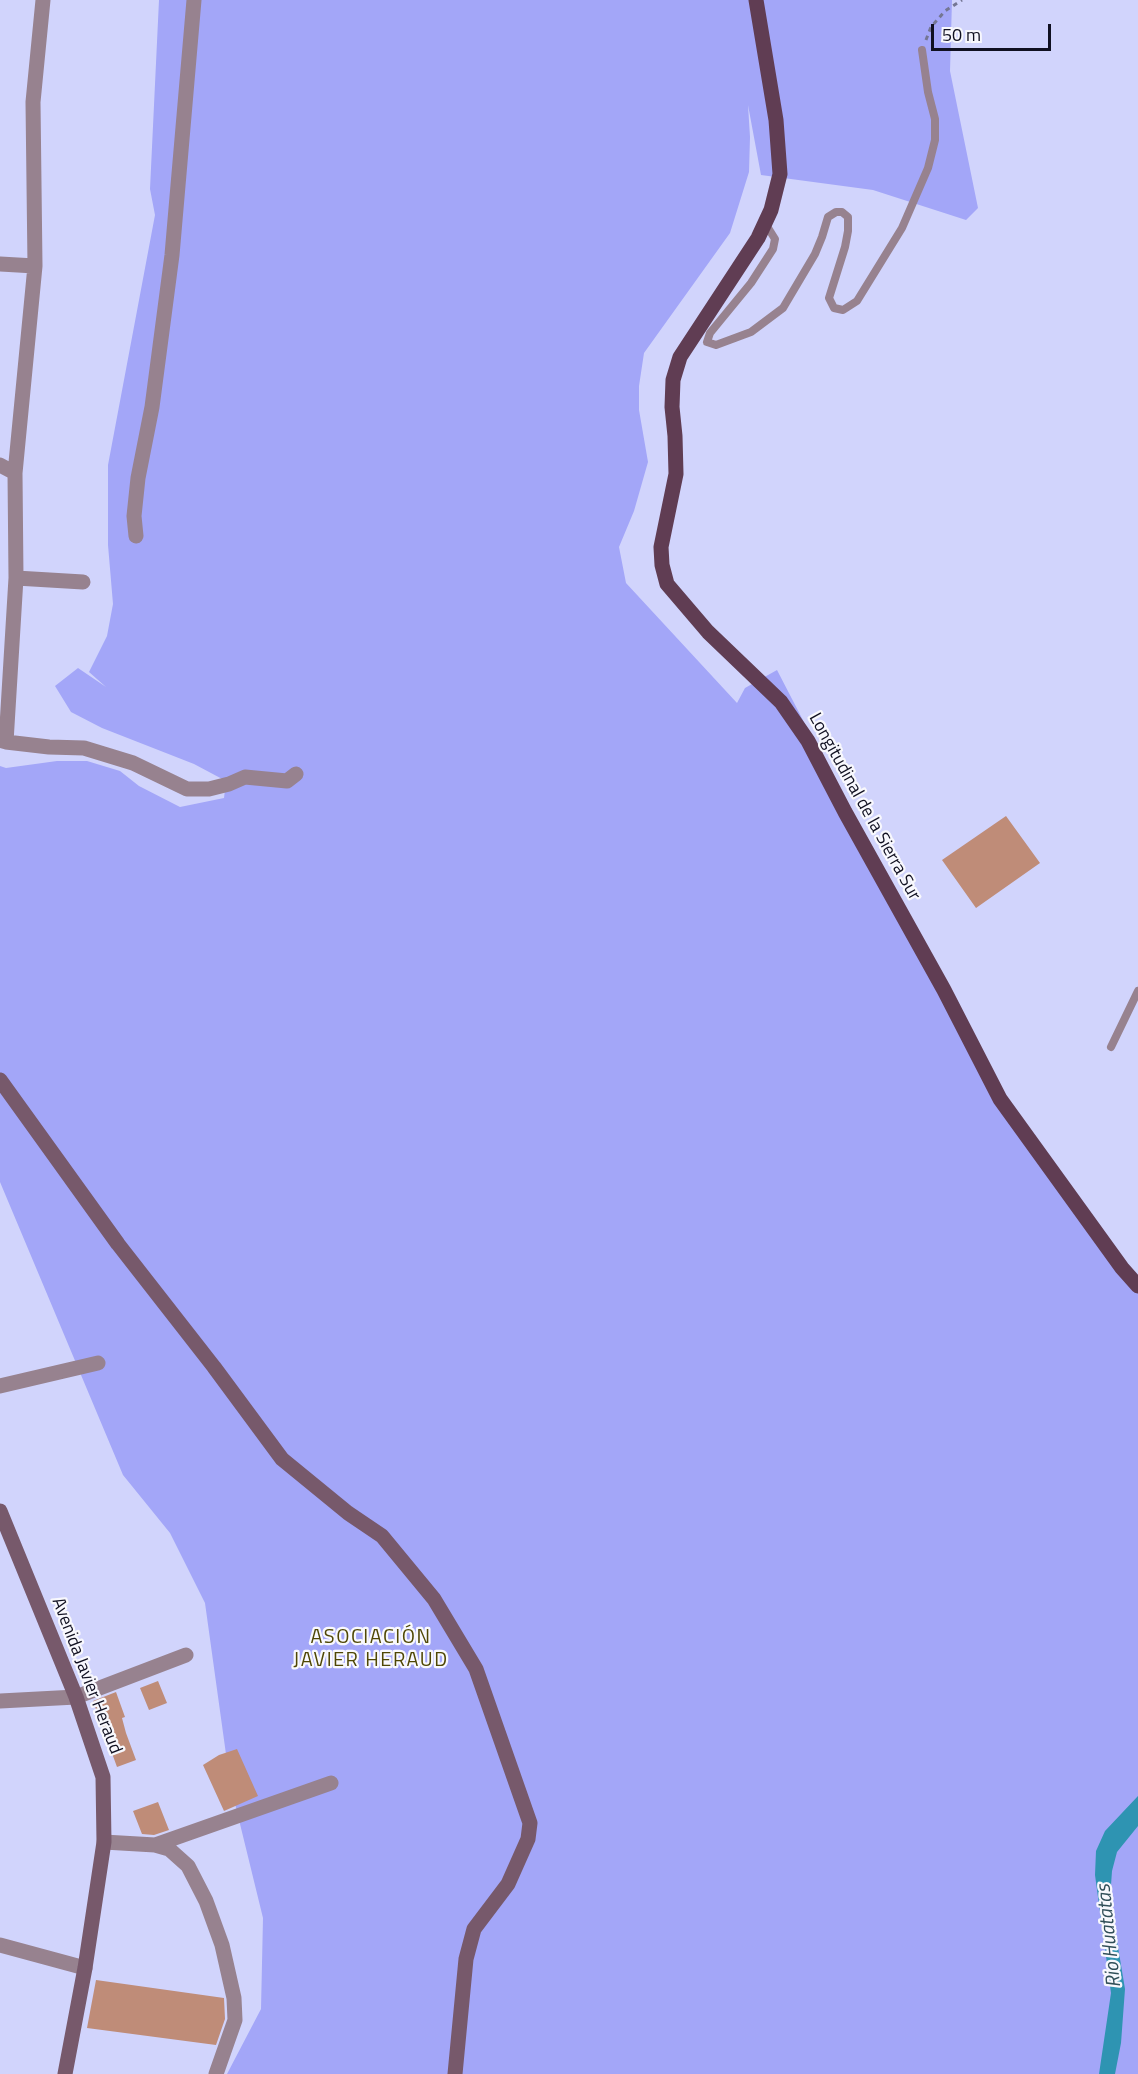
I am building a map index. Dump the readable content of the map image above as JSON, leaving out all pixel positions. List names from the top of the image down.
{
  "streets": {
    "main road": ["Longitudinal de la Sierra Sur", "Avenida Javier Heraud"]
  },
  "districts": ["ASOCIACIÓN JAVIER HERAUD"],
  "water": ["Rio Huatatas"],
  "scale_bar": "50 m"
}
